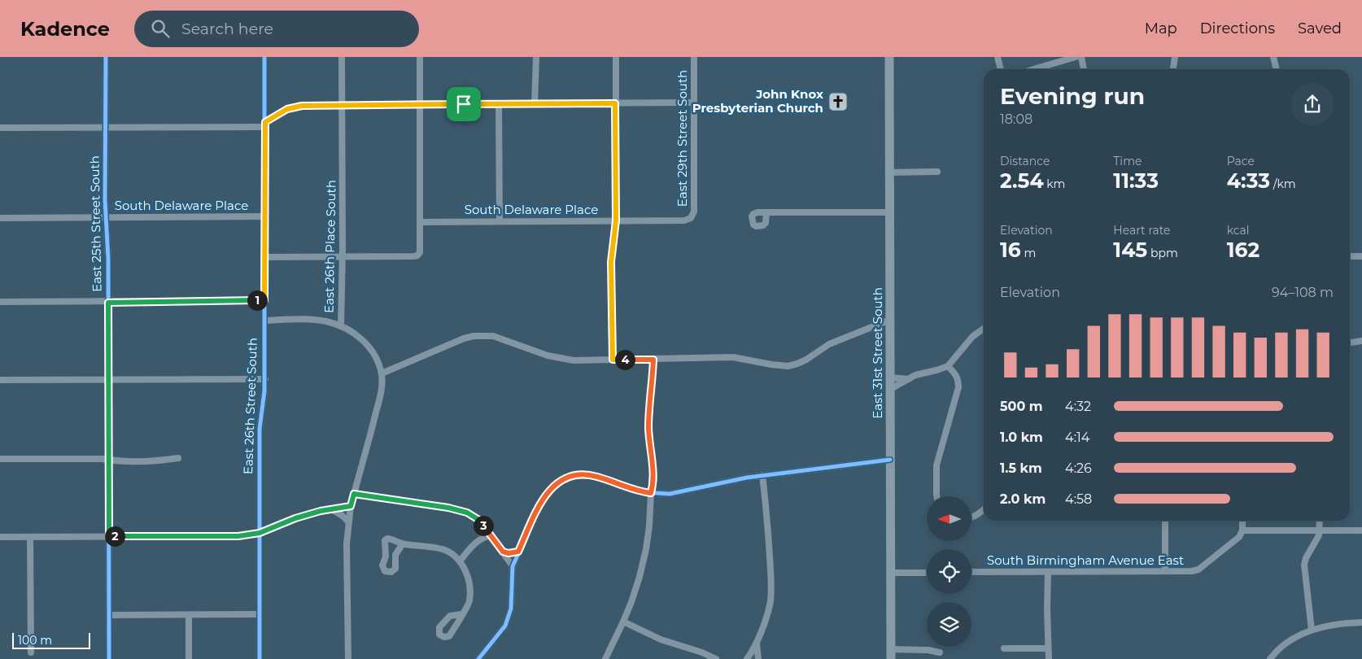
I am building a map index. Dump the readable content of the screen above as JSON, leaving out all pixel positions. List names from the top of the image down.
{
  "streets": {
    "main road": ["East 31st Street South"],
    "street": [
      "East 29th Street South",
      "South Delaware Place",
      "East 25th Street South",
      "East 26th Place South",
      "East 26th Street South",
      "South Birmingham Avenue East"
    ]
  },
  "crossings": [
    ["East 29th Street South", "South Delaware Place"],
    ["South Delaware Place", "East 25th Street South"],
    ["South Delaware Place", "East 26th Street South"]
  ],
  "places": {
    "church": ["John Knox Presbyterian Church"]
  },
  "scale_bar": "100 m",
  "north": "left",
  "page": {
    "header": "Kadence",
    "search": "Search here",
    "nav": ["Map", "Directions", "Saved"],
    "heading": ["Evening run", "18:08"],
    "stats": [
      ["Distance", "2.54 km"],
      ["Time", "11:33"],
      ["Pace", "4:33 /km"],
      ["Elevation", "16 m"],
      ["Heart rate", "145 bpm"],
      ["kcal", "162"]
    ],
    "chart": ["Elevation", "94–108 m"],
    "pins": [
      "1",
      "4",
      "3",
      "2"
    ],
    "list": [
      {
        "name": "500 m",
        "note": "4:32"
      },
      {
        "name": "1.0 km",
        "note": "4:14"
      },
      {
        "name": "1.5 km",
        "note": "4:26"
      },
      {
        "name": "2.0 km",
        "note": "4:58"
      }
    ],
    "scale": "100 m"
  }
}
